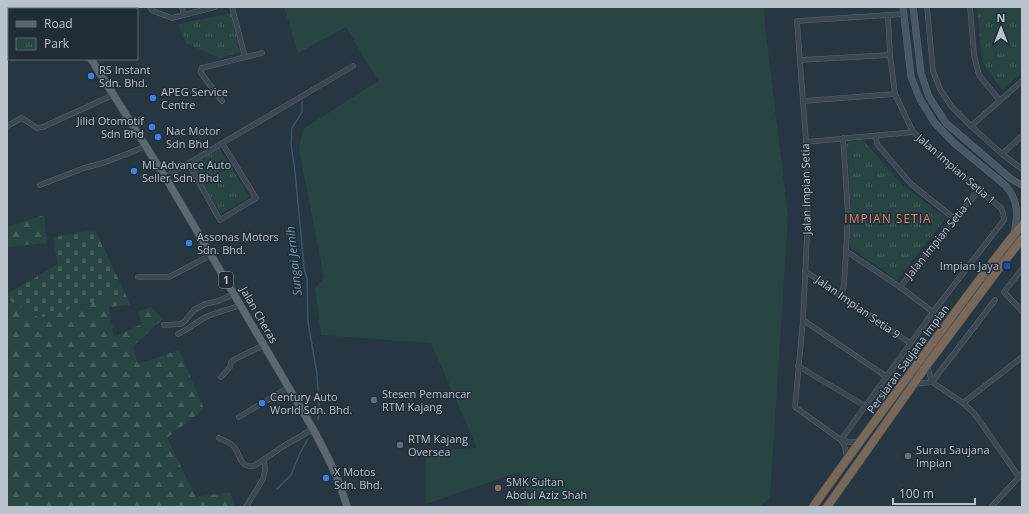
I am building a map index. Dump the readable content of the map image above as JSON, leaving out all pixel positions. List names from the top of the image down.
{
  "streets": {
    "highway": ["Persiaran Saujana Impian"],
    "main road": ["1", "Jalan Cheras"],
    "street": [
      "Jalan Impian Setia 1",
      "Jalan Impian Setia",
      "Jalan Impian Setia 7",
      "Jalan Impian Setia 9"
    ]
  },
  "crossings": [
    ["Jalan Impian Setia 1", "Jalan Impian Setia"],
    ["Jalan Impian Setia 1", "Jalan Impian Setia 7"],
    ["Jalan Impian Setia 1", "Jalan Impian Setia 9"],
    ["Jalan Impian Setia", "Jalan Impian Setia 9"]
  ],
  "districts": ["IMPIAN SETIA"],
  "water": ["Sungai Jernih"],
  "places": {
    "other": [
      "RS Instant Sdn. Bhd.",
      "APEG Service Centre",
      "Jilid Otomotif Sdn Bhd",
      "Nac Motor Sdn Bhd",
      "ML Advance Auto Seller Sdn. Bhd.",
      "Assonas Motors Sdn. Bhd.",
      "Stesen Pemancar RTM Kajang",
      "Century Auto World Sdn. Bhd.",
      "RTM Kajang Oversea",
      "Surau Saujana Impian",
      "X Motos Sdn. Bhd.",
      "SMK Sultan Abdul Aziz Shah"
    ],
    "transit": ["Impian Jaya"]
  },
  "legend": ["Road", "Park"],
  "scale_bar": "100 m",
  "north": "top"
}
